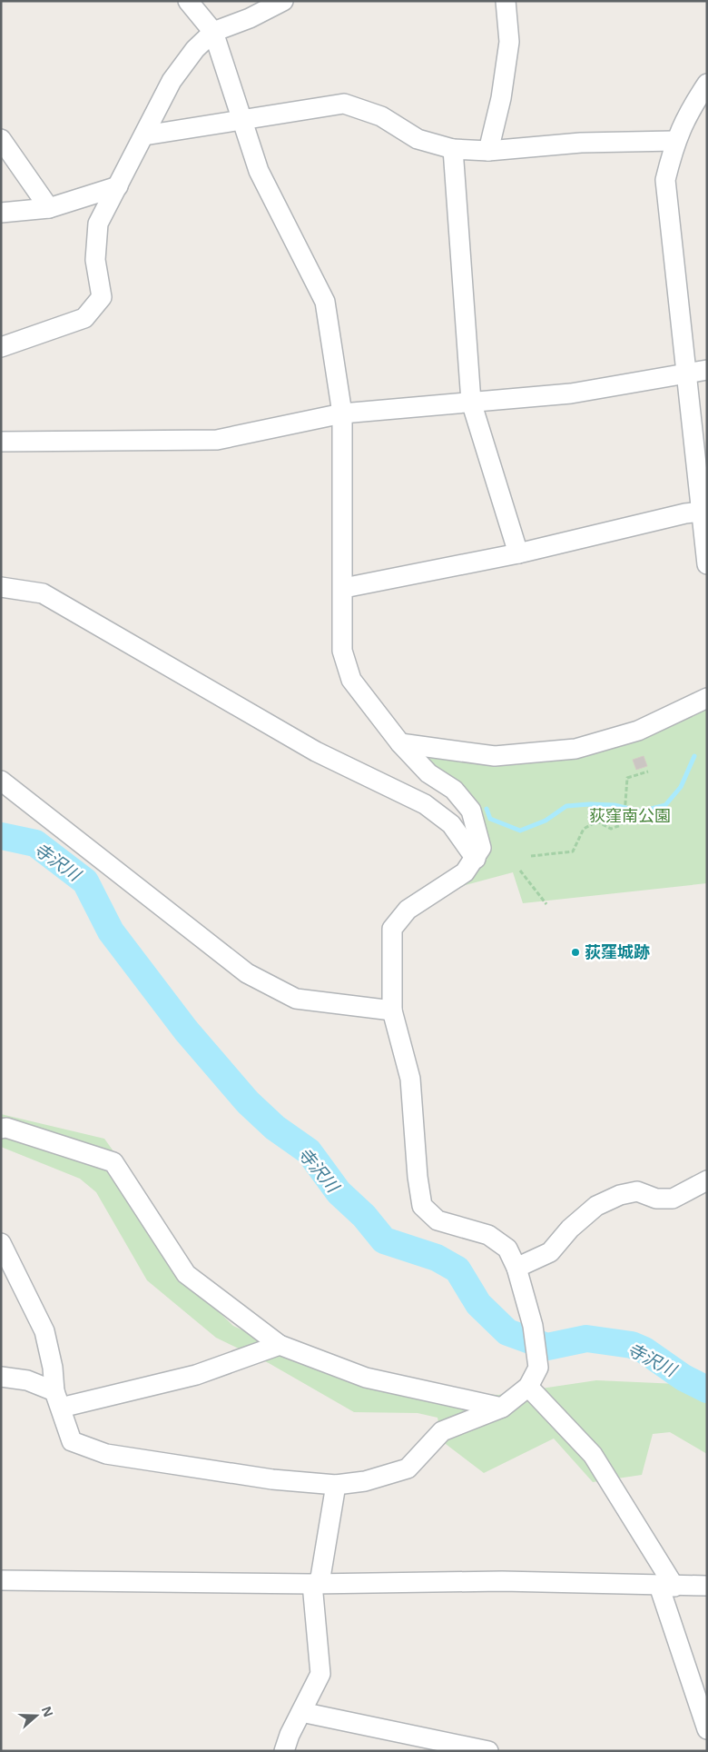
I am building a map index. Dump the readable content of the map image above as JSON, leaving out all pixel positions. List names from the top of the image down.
{
  "water": ["寺沢川"],
  "parks": ["荻窪南公園"],
  "places": ["荻窪城跡"],
  "north": "right"
}
